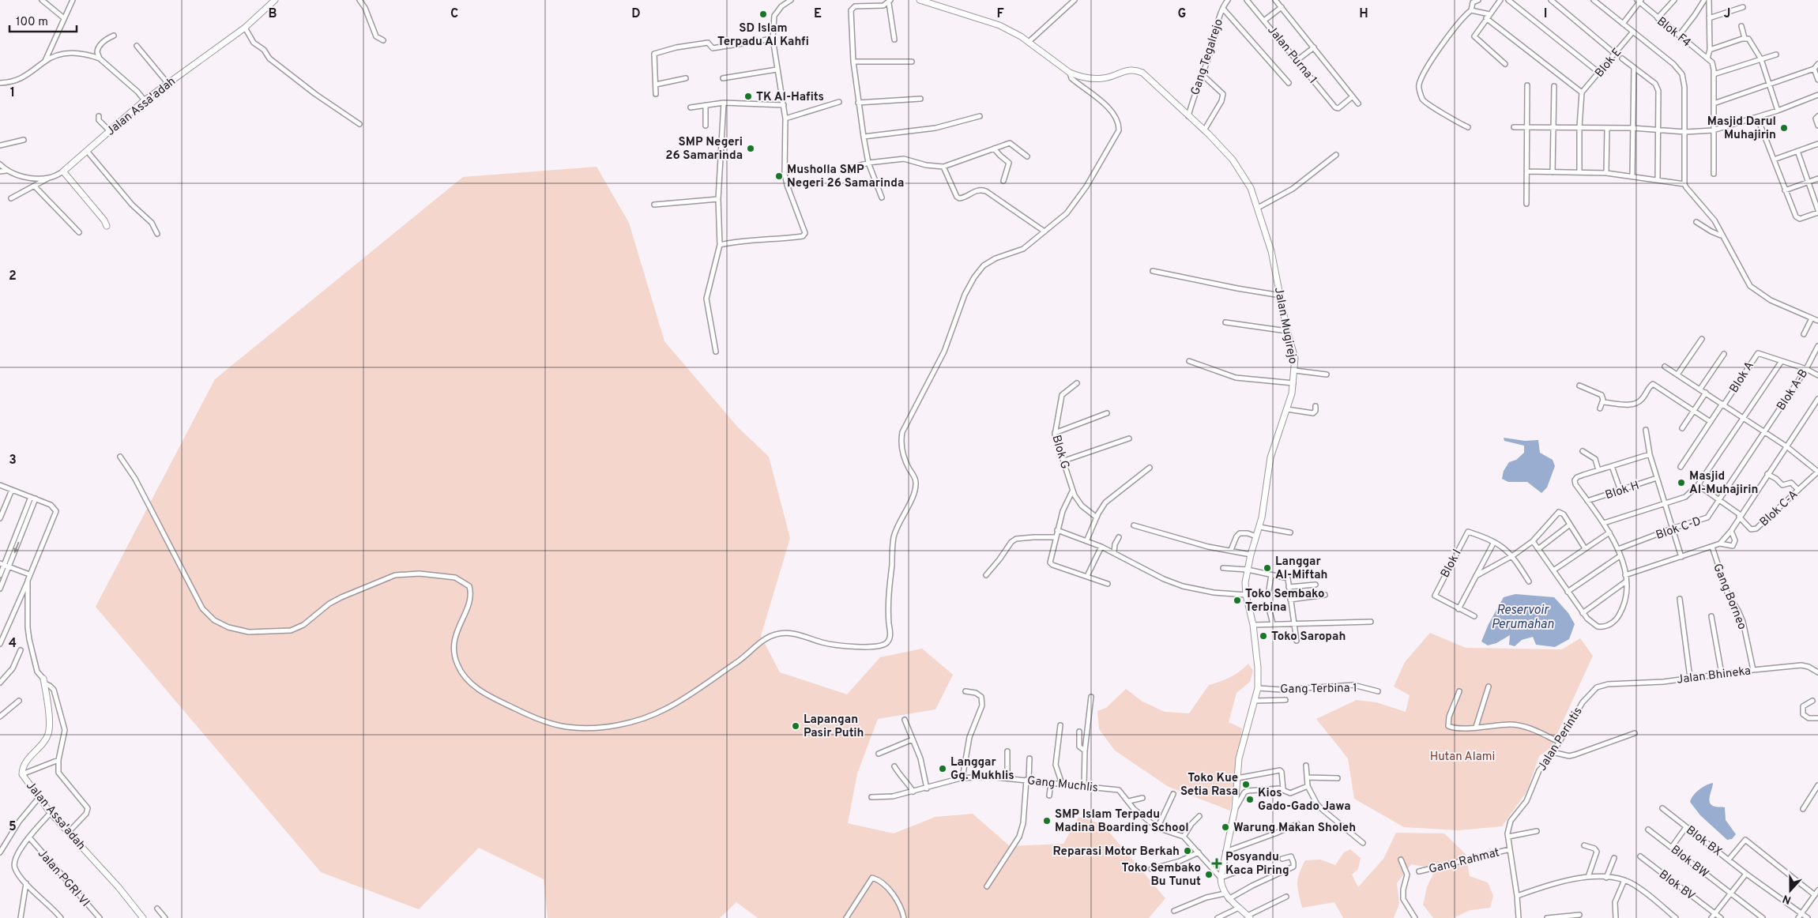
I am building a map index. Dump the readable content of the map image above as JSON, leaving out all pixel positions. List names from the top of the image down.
{
  "streets": {
    "street": [
      "Blok F4",
      "Jalan Purna 1",
      "Gang Tegalrejo",
      "Blok E",
      "Jalan Assa'adah",
      "Jalan Mugirejo",
      "Blok A",
      "Blok A-B",
      "Blok G",
      "Blok H",
      "Blok C-A",
      "Blok C-D",
      "Blok I",
      "Gang Borneo",
      "Jalan Bhineka",
      "Gang Terbina 1",
      "Jalan Perintis",
      "Gang Muchlis",
      "Blok BX",
      "Gang Rahmat",
      "Blok BW",
      "Jalan PGRI VI",
      "Blok BV"
    ]
  },
  "crossings": [
    ["Gang Tegalrejo", "Jalan Mugirejo"],
    ["Jalan Mugirejo", "Gang Terbina 1"],
    ["Jalan Mugirejo", "Gang Muchlis"],
    ["Blok A", "Blok A-B"],
    ["Blok A-B", "Blok C-D"],
    ["Gang Borneo", "Jalan Bhineka"],
    ["Jalan Bhineka", "Jalan Perintis"],
    ["Jalan Perintis", "Gang Rahmat"]
  ],
  "water": ["Reservoir Perumahan"],
  "parks": ["Hutan Alami"],
  "places": {
    "other": [
      "SD Islam Terpadu Al Kahfi",
      "TK Al-Hafits",
      "Masjid Darul Muhajirin",
      "SMP Negeri 26 Samarinda",
      "Musholla SMP Negeri 26 Samarinda",
      "Masjid Al-Muhajirin",
      "Langgar Al-Miftah",
      "Toko Sembako Terbina",
      "Toko Saropah",
      "Lapangan Pasir Putih",
      "Langgar Gg. Mukhlis",
      "Toko Kue Setia Rasa",
      "Kios Gado-Gado Jawa",
      "SMP Islam Terpadu Madina Boarding School",
      "Warung Makan Sholeh",
      "Reparasi Motor Berkah",
      "Toko Sembako Bu Tunut"
    ],
    "health": ["Posyandu Kaca Piring"]
  },
  "scale_bar": "100 m",
  "north": "bottom",
  "grid": {
    "columns": [
      "B",
      "C",
      "D",
      "E",
      "F",
      "G",
      "H",
      "I",
      "J"
    ],
    "rows": [
      "1",
      "2",
      "3",
      "4",
      "5"
    ]
  }
}
